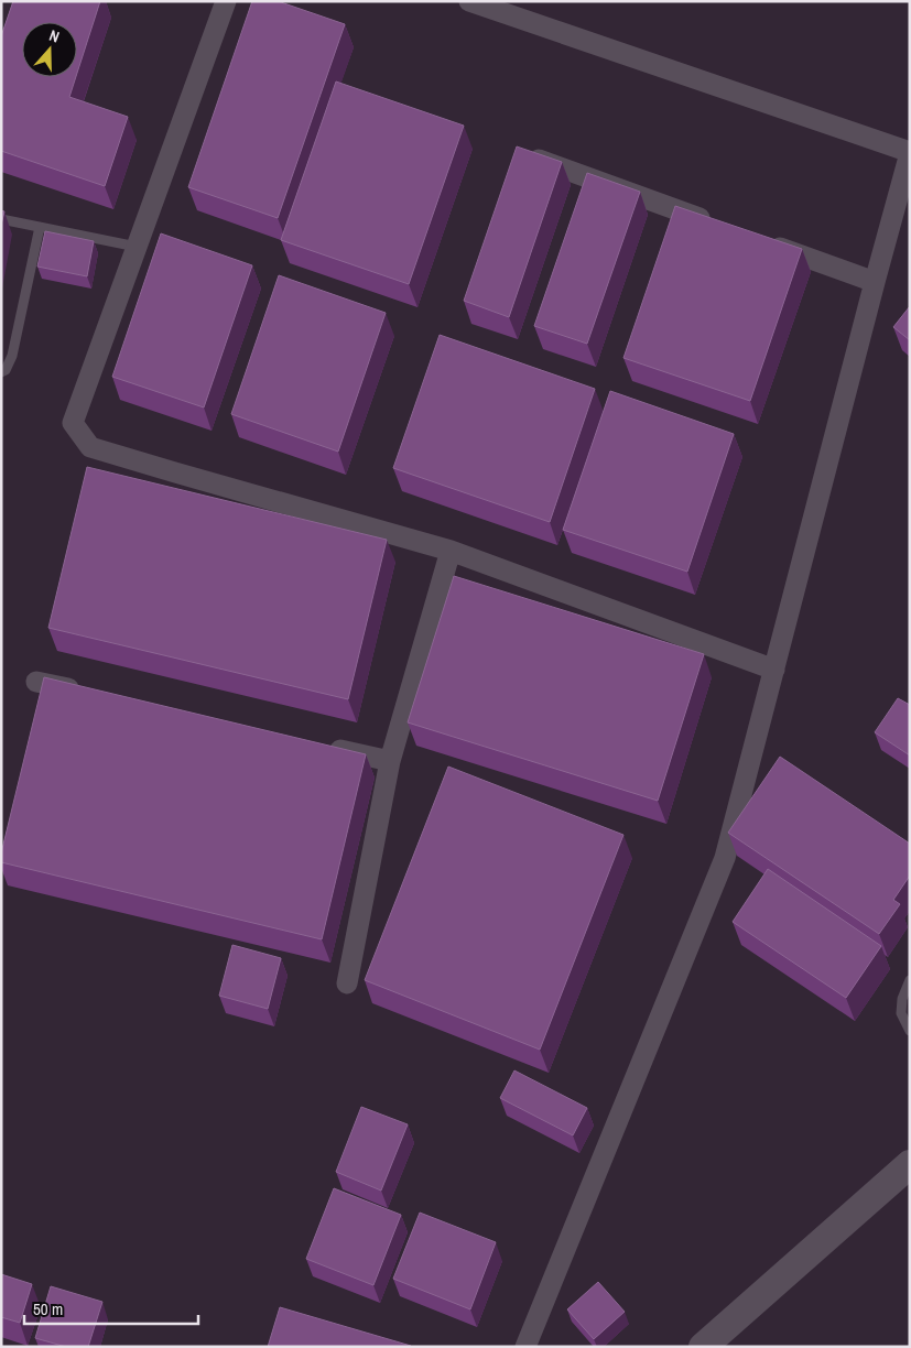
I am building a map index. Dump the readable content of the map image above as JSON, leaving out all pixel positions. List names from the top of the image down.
{
  "scale_bar": "50 m",
  "north": "top"
}
